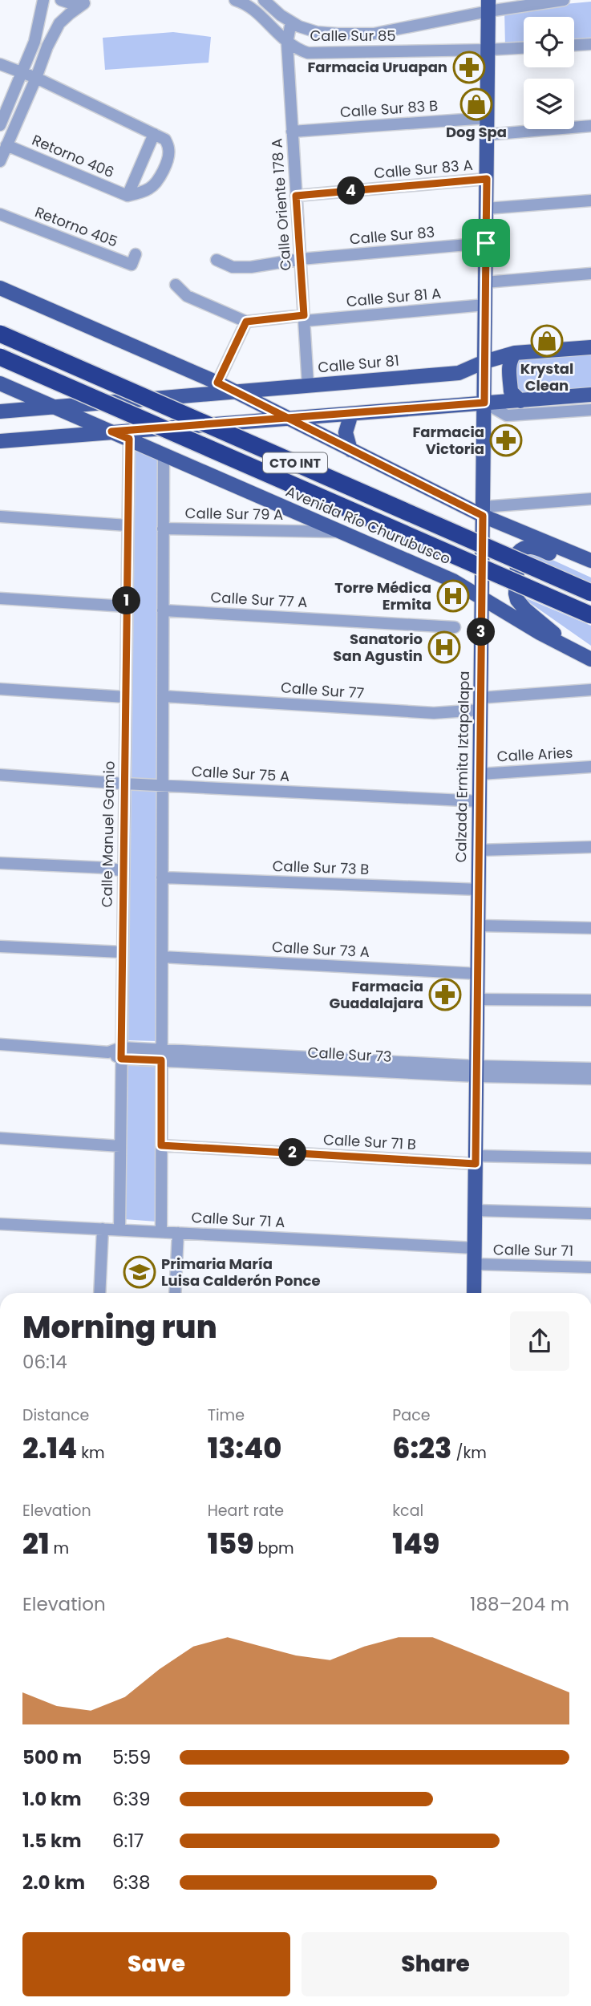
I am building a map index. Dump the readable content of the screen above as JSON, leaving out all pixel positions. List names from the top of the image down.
{
  "streets": {
    "highway": ["CTO INT"],
    "main road": ["Calle Sur 81", "Avenida Río Churubusco", "Calzada Ermita Iztapalapa"],
    "street": [
      "Calle Sur 85",
      "Calle Sur 83 B",
      "Retorno 406",
      "Calle Sur 83 A",
      "Calle Oriente 178 A",
      "Retorno 405",
      "Calle Sur 83",
      "Calle Sur 81 A",
      "Calle Sur 79 A",
      "Calle Sur 77 A",
      "Calle Sur 77",
      "Calle Aries",
      "Calle Sur 75 A",
      "Calle Manuel Gamio",
      "Calle Sur 73 B",
      "Calle Sur 73 A",
      "Calle Sur 73",
      "Calle Sur 71 B",
      "Calle Sur 71 A",
      "Calle Sur 71"
    ]
  },
  "crossings": [
    ["Calle Sur 85", "Calle Oriente 178 A"],
    ["Calle Sur 85", "Calzada Ermita Iztapalapa"],
    ["Calle Sur 83 B", "Calle Oriente 178 A"],
    ["Calle Sur 83 B", "Calzada Ermita Iztapalapa"],
    ["Calle Sur 83 A", "Calle Oriente 178 A"],
    ["Calle Sur 83 A", "Calzada Ermita Iztapalapa"],
    ["Calle Oriente 178 A", "Calle Sur 83"],
    ["Calle Oriente 178 A", "Calle Sur 81 A"],
    ["Calle Oriente 178 A", "Calle Sur 81"],
    ["Calle Sur 83", "Calzada Ermita Iztapalapa"],
    ["Calle Sur 81 A", "Calzada Ermita Iztapalapa"],
    ["Calle Sur 81", "CTO INT"],
    ["Calle Sur 81", "Avenida Río Churubusco"],
    ["Calle Sur 81", "Calzada Ermita Iztapalapa"],
    ["CTO INT", "Calzada Ermita Iztapalapa"],
    ["Calle Sur 79 A", "Avenida Río Churubusco"],
    ["Avenida Río Churubusco", "Calzada Ermita Iztapalapa"],
    ["Avenida Río Churubusco", "Calle Manuel Gamio"],
    ["Calle Sur 77", "Calzada Ermita Iztapalapa"],
    ["Calle Aries", "Calzada Ermita Iztapalapa"],
    ["Calzada Ermita Iztapalapa", "Calle Sur 75 A"],
    ["Calzada Ermita Iztapalapa", "Calle Sur 73 B"],
    ["Calzada Ermita Iztapalapa", "Calle Sur 73 A"],
    ["Calzada Ermita Iztapalapa", "Calle Sur 73"],
    ["Calzada Ermita Iztapalapa", "Calle Sur 71 B"],
    ["Calzada Ermita Iztapalapa", "Calle Sur 71 A"],
    ["Calzada Ermita Iztapalapa", "Calle Sur 71"],
    ["Calle Sur 75 A", "Calle Manuel Gamio"],
    ["Calle Manuel Gamio", "Calle Sur 73"],
    ["Calle Manuel Gamio", "Calle Sur 71 A"]
  ],
  "places": {
    "pharmacy": ["Farmacia Uruapan", "Farmacia Victoria", "Farmacia Guadalajara"],
    "shop": ["Dog Spa", "Krystal Clean"],
    "hospital": ["Torre Médica Ermita", "Sanatorio San Agustin"],
    "school or university": ["Primaria María Luisa Calderón Ponce"]
  },
  "page": {
    "pins": [
      "4",
      "1",
      "3",
      "2"
    ],
    "heading": ["Morning run", "06:14"],
    "stats": [
      ["Distance", "2.14 km"],
      ["Time", "13:40"],
      ["Pace", "6:23 /km"],
      ["Elevation", "21 m"],
      ["Heart rate", "159 bpm"],
      ["kcal", "149"]
    ],
    "chart": ["Elevation", "188–204 m"],
    "list": [
      {
        "name": "500 m",
        "note": "5:59"
      },
      {
        "name": "1.0 km",
        "note": "6:39"
      },
      {
        "name": "1.5 km",
        "note": "6:17"
      },
      {
        "name": "2.0 km",
        "note": "6:38"
      }
    ],
    "buttons": ["Save", "Share"]
  }
}
